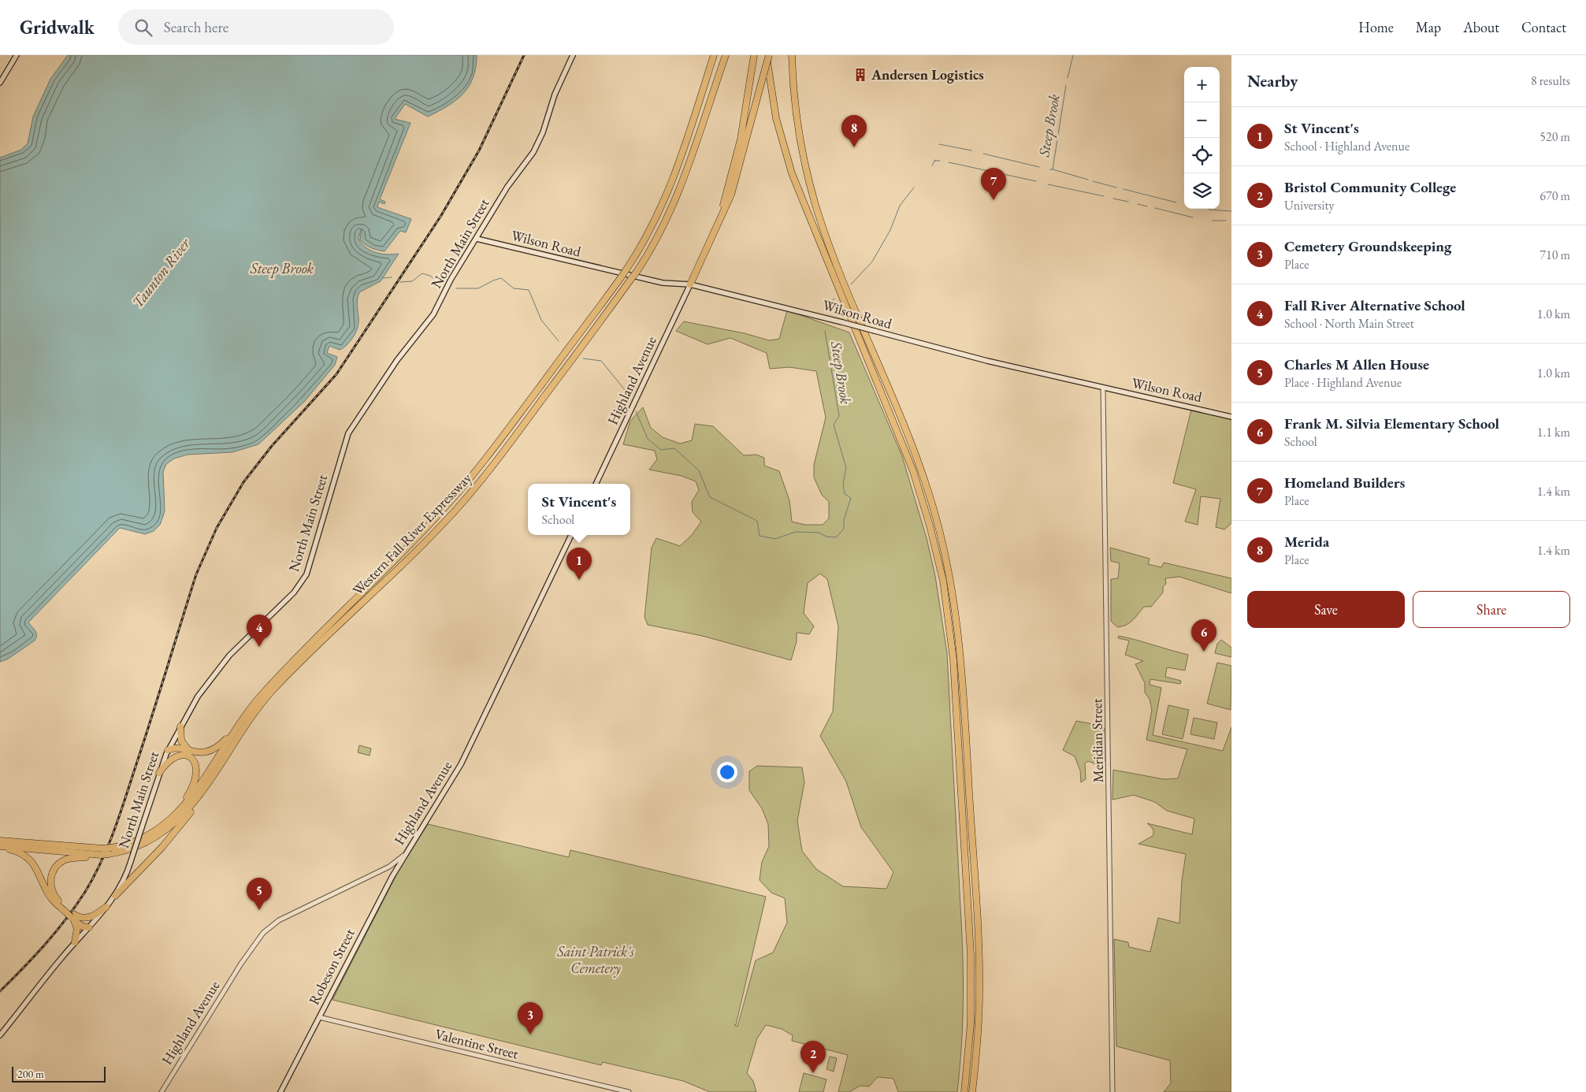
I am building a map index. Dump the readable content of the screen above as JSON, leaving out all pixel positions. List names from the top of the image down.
{
  "streets": {
    "highway": ["Western Fall River Expressway"],
    "main road": [
      "North Main Street",
      "Wilson Road",
      "Highland Avenue",
      "Robeson Street"
    ],
    "street": ["Meridian Street", "Valentine Street"]
  },
  "crossings": [
    ["North Main Street", "Wilson Road"],
    ["Wilson Road", "Highland Avenue"],
    ["Wilson Road", "Meridian Street"],
    ["Highland Avenue", "Robeson Street"],
    ["Robeson Street", "Valentine Street"]
  ],
  "water": ["Steep Brook", "Taunton River"],
  "parks": ["Saint Patrick's Cemetery"],
  "places": {
    "building": ["Andersen Logistics"]
  },
  "scale_bar": "200 m",
  "page": {
    "header": "Gridwalk",
    "search": "Search here",
    "nav": [
      "Home",
      "Map",
      "About",
      "Contact"
    ],
    "heading": ["Nearby", "8 results"],
    "map_buttons": ["+", "−"],
    "list": [
      {
        "mark": "1",
        "name": "St Vincent's",
        "note": "School · Highland Avenue",
        "value": "520 m"
      },
      {
        "mark": "2",
        "name": "Bristol Community College",
        "note": "University",
        "value": "670 m"
      },
      {
        "mark": "3",
        "name": "Cemetery Groundskeeping",
        "note": "Place",
        "value": "710 m"
      },
      {
        "mark": "4",
        "name": "Fall River Alternative School",
        "note": "School · North Main Street",
        "value": "1.0 km"
      },
      {
        "mark": "5",
        "name": "Charles M Allen House",
        "note": "Place · Highland Avenue",
        "value": "1.0 km"
      },
      {
        "mark": "6",
        "name": "Frank M. Silvia Elementary School",
        "note": "School",
        "value": "1.1 km"
      },
      {
        "mark": "7",
        "name": "Homeland Builders",
        "note": "Place",
        "value": "1.4 km"
      },
      {
        "mark": "8",
        "name": "Merida",
        "note": "Place",
        "value": "1.4 km"
      }
    ],
    "pins": [
      "8",
      "7",
      "1",
      "4",
      "6",
      "5",
      "3",
      "2"
    ],
    "popup": ["St Vincent's", "School"],
    "buttons": ["Save", "Share"],
    "scale": "200 m"
  }
}
